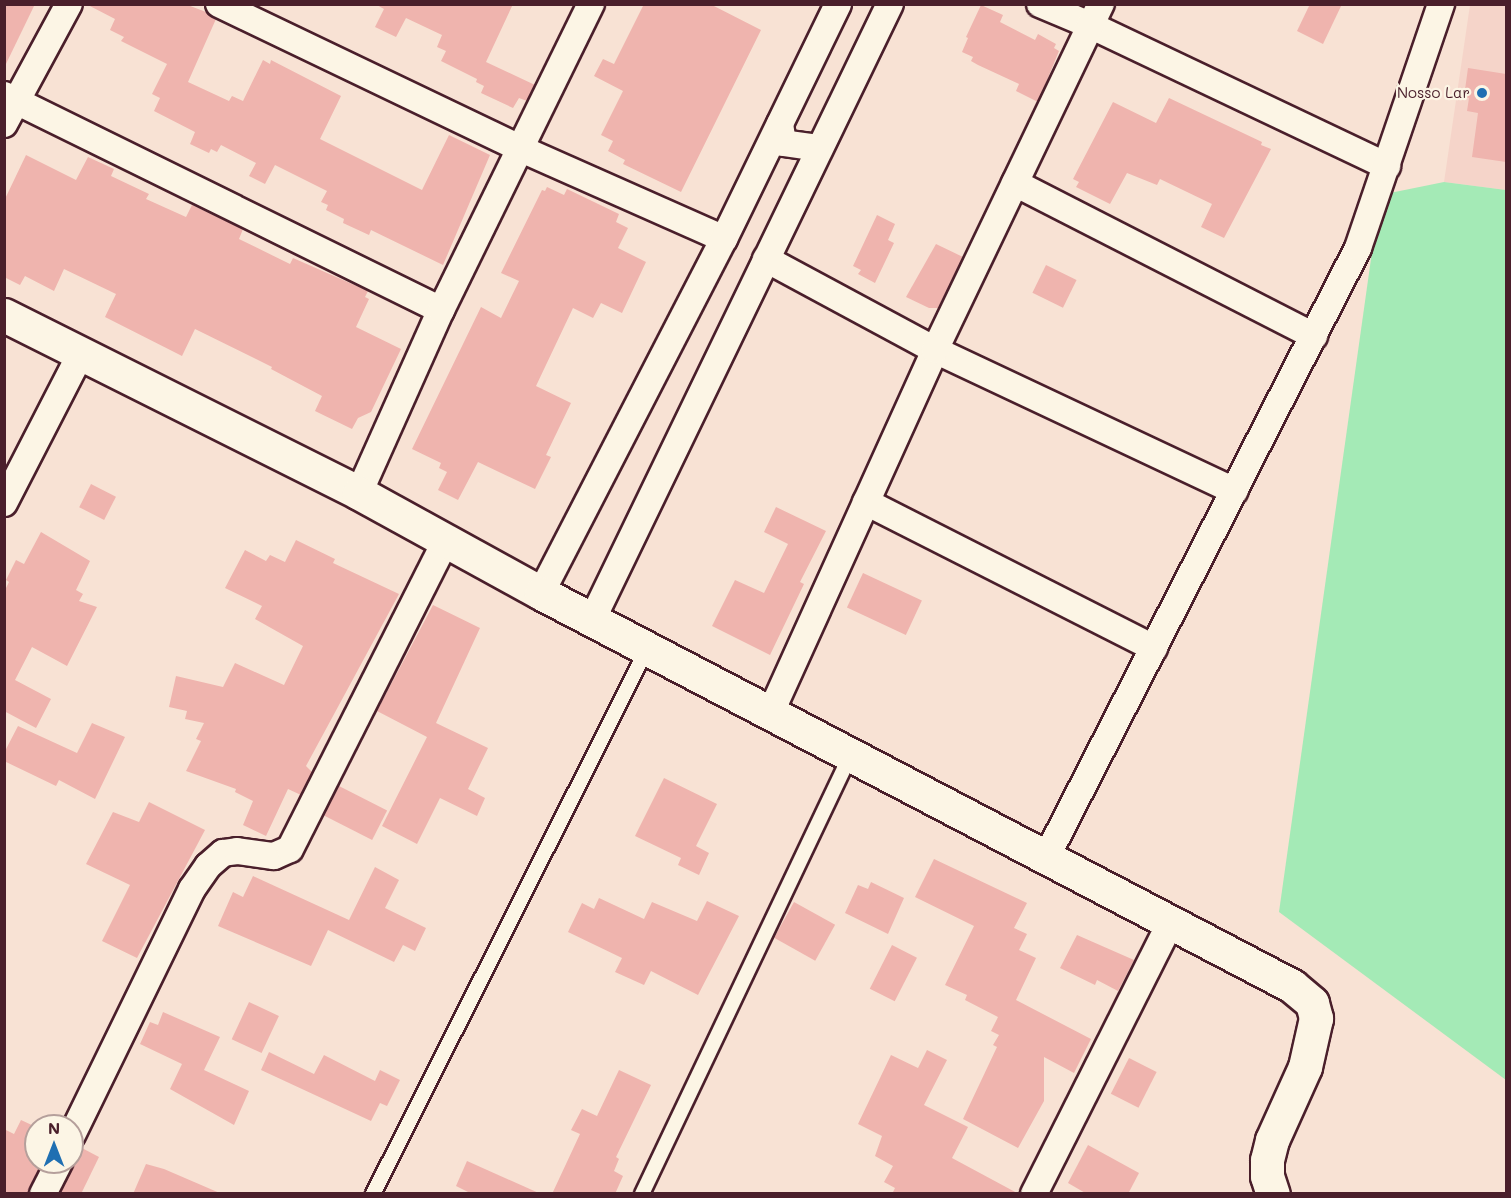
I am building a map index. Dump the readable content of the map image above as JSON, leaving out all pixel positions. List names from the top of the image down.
{
  "places": ["Nosso Lar"],
  "north": "top"
}
